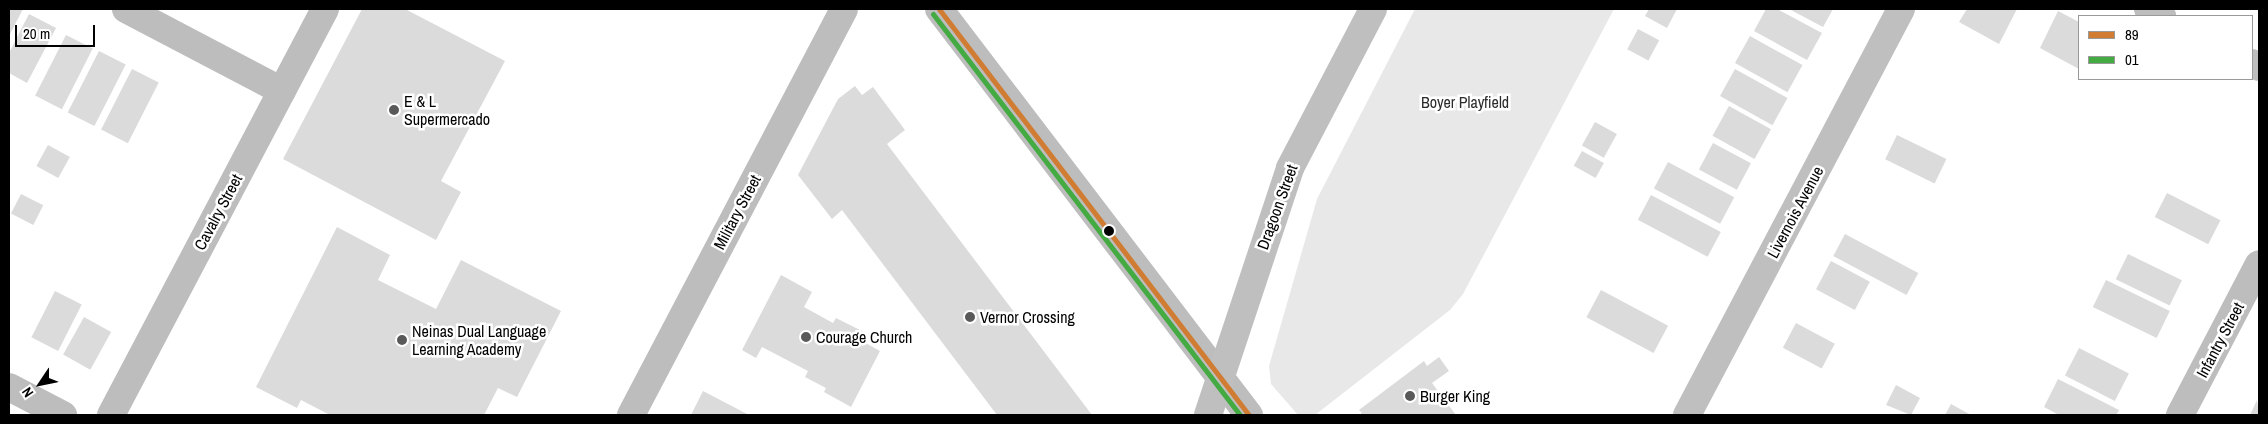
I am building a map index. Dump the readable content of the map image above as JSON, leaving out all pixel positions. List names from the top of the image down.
{
  "streets": {
    "main road": ["Dragoon Street", "Livernois Avenue"],
    "street": ["Cavalry Street", "Military Street", "Infantry Street"]
  },
  "parks": ["Boyer Playfield"],
  "places": [
    "E & L Supermercado",
    "Vernor Crossing",
    "Courage Church",
    "Neinas Dual Language Learning Academy",
    "Burger King"
  ],
  "lines": ["transit line 89", "transit line 01"],
  "legend": ["89", "01"],
  "scale_bar": "20 m",
  "north": "bottom left"
}
